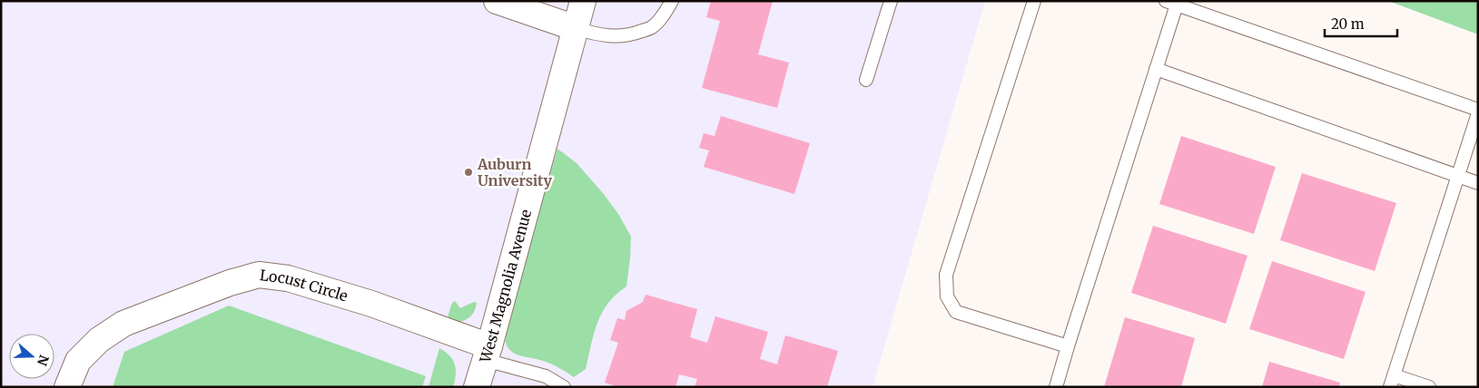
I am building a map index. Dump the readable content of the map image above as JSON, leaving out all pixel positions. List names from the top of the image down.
{
  "streets": {
    "street": ["West Magnolia Avenue", "Locust Circle"]
  },
  "crossings": [
    ["West Magnolia Avenue", "Locust Circle"]
  ],
  "places": ["Auburn University"],
  "scale_bar": "20 m",
  "north": "right"
}
